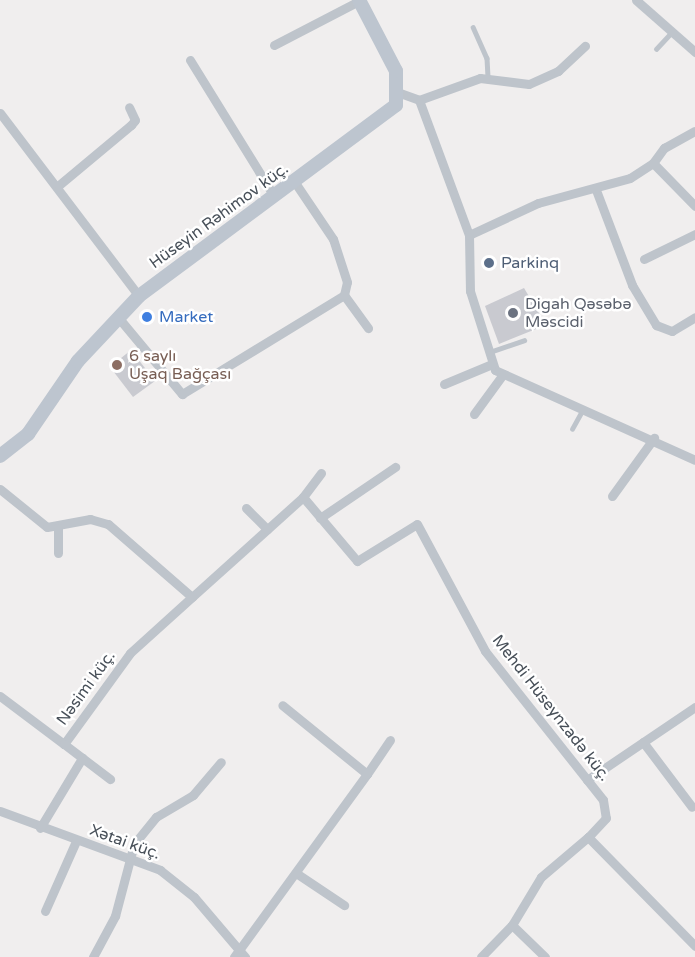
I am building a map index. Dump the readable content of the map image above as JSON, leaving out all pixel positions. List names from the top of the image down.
{
  "streets": {
    "main road": ["Hüseyin Rəhimov küç."],
    "street": ["Nəsimi küç.", "Mehdi Hüseynzadə küç.", "Xətai küç."]
  },
  "places": [
    "Parkinq",
    "Digah Qəsəbə Məscidi",
    "Market",
    "6 saylı Uşaq Bağçası"
  ]
}
